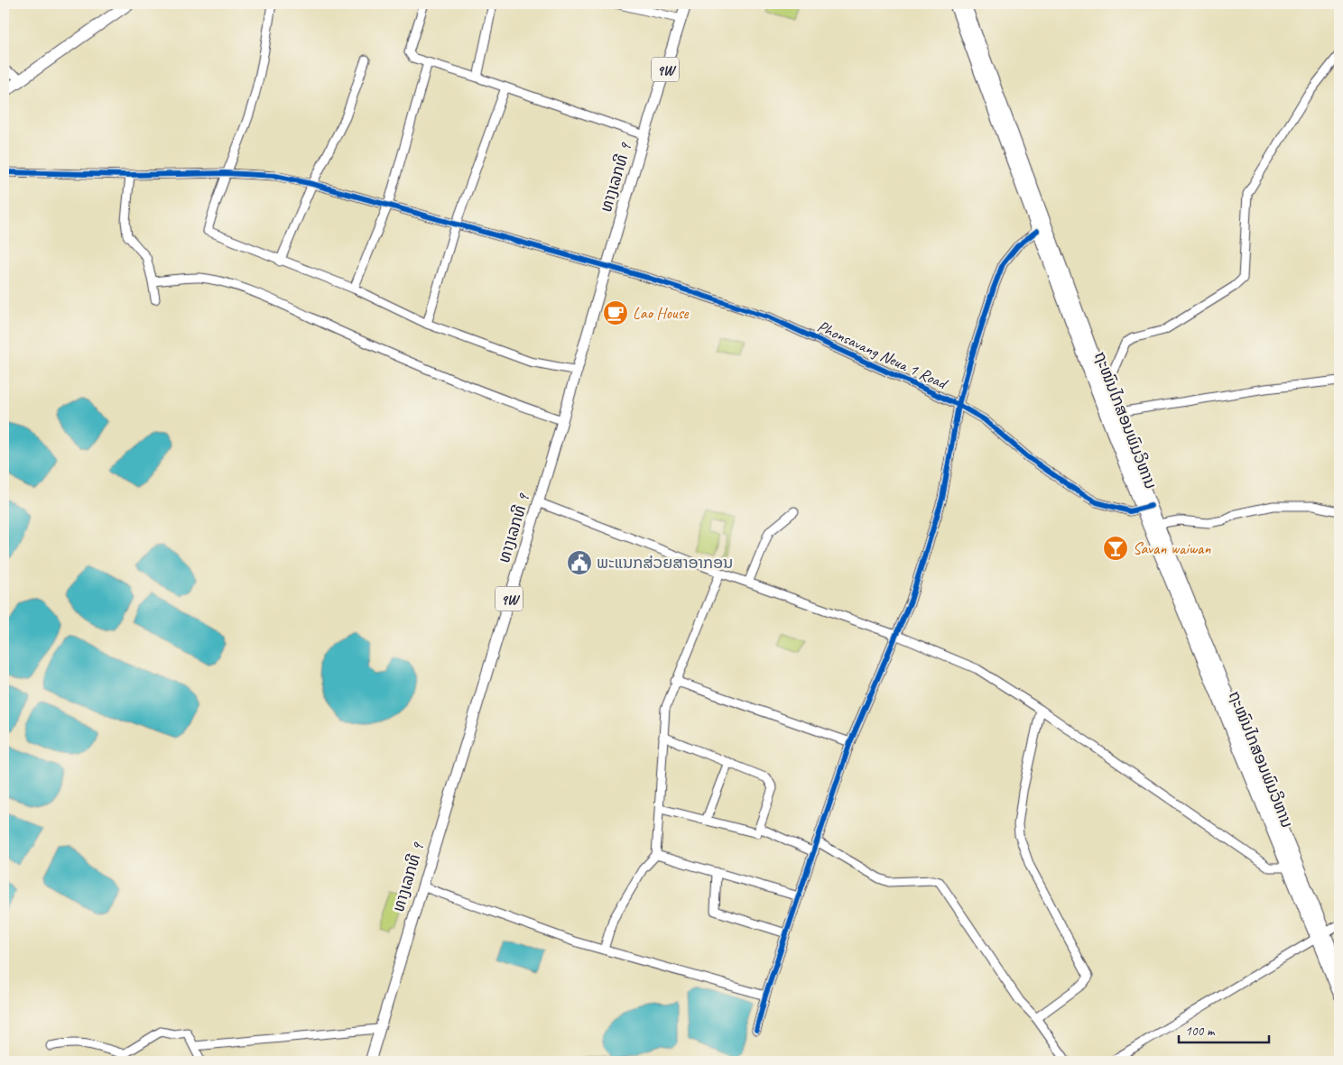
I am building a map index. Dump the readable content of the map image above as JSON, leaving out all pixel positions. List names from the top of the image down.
{
  "streets": {
    "highway": ["ຖະໜົນໄກສອນພົມວິຫານ"],
    "main road": ["9W", "ທາງເລກທີ 9"],
    "street": ["Phonsavang Neua 1 Road"]
  },
  "crossings": [
    ["ທາງເລກທີ 9", "Phonsavang Neua 1 Road"],
    ["Phonsavang Neua 1 Road", "ຖະໜົນໄກສອນພົມວິຫານ"]
  ],
  "places": {
    "cafe": ["Lao House"],
    "bar": ["Savan waiwan"],
    "public building": ["ພະແນກສ່ວຍສາອາກອນ"]
  },
  "scale_bar": "100 m"
}
